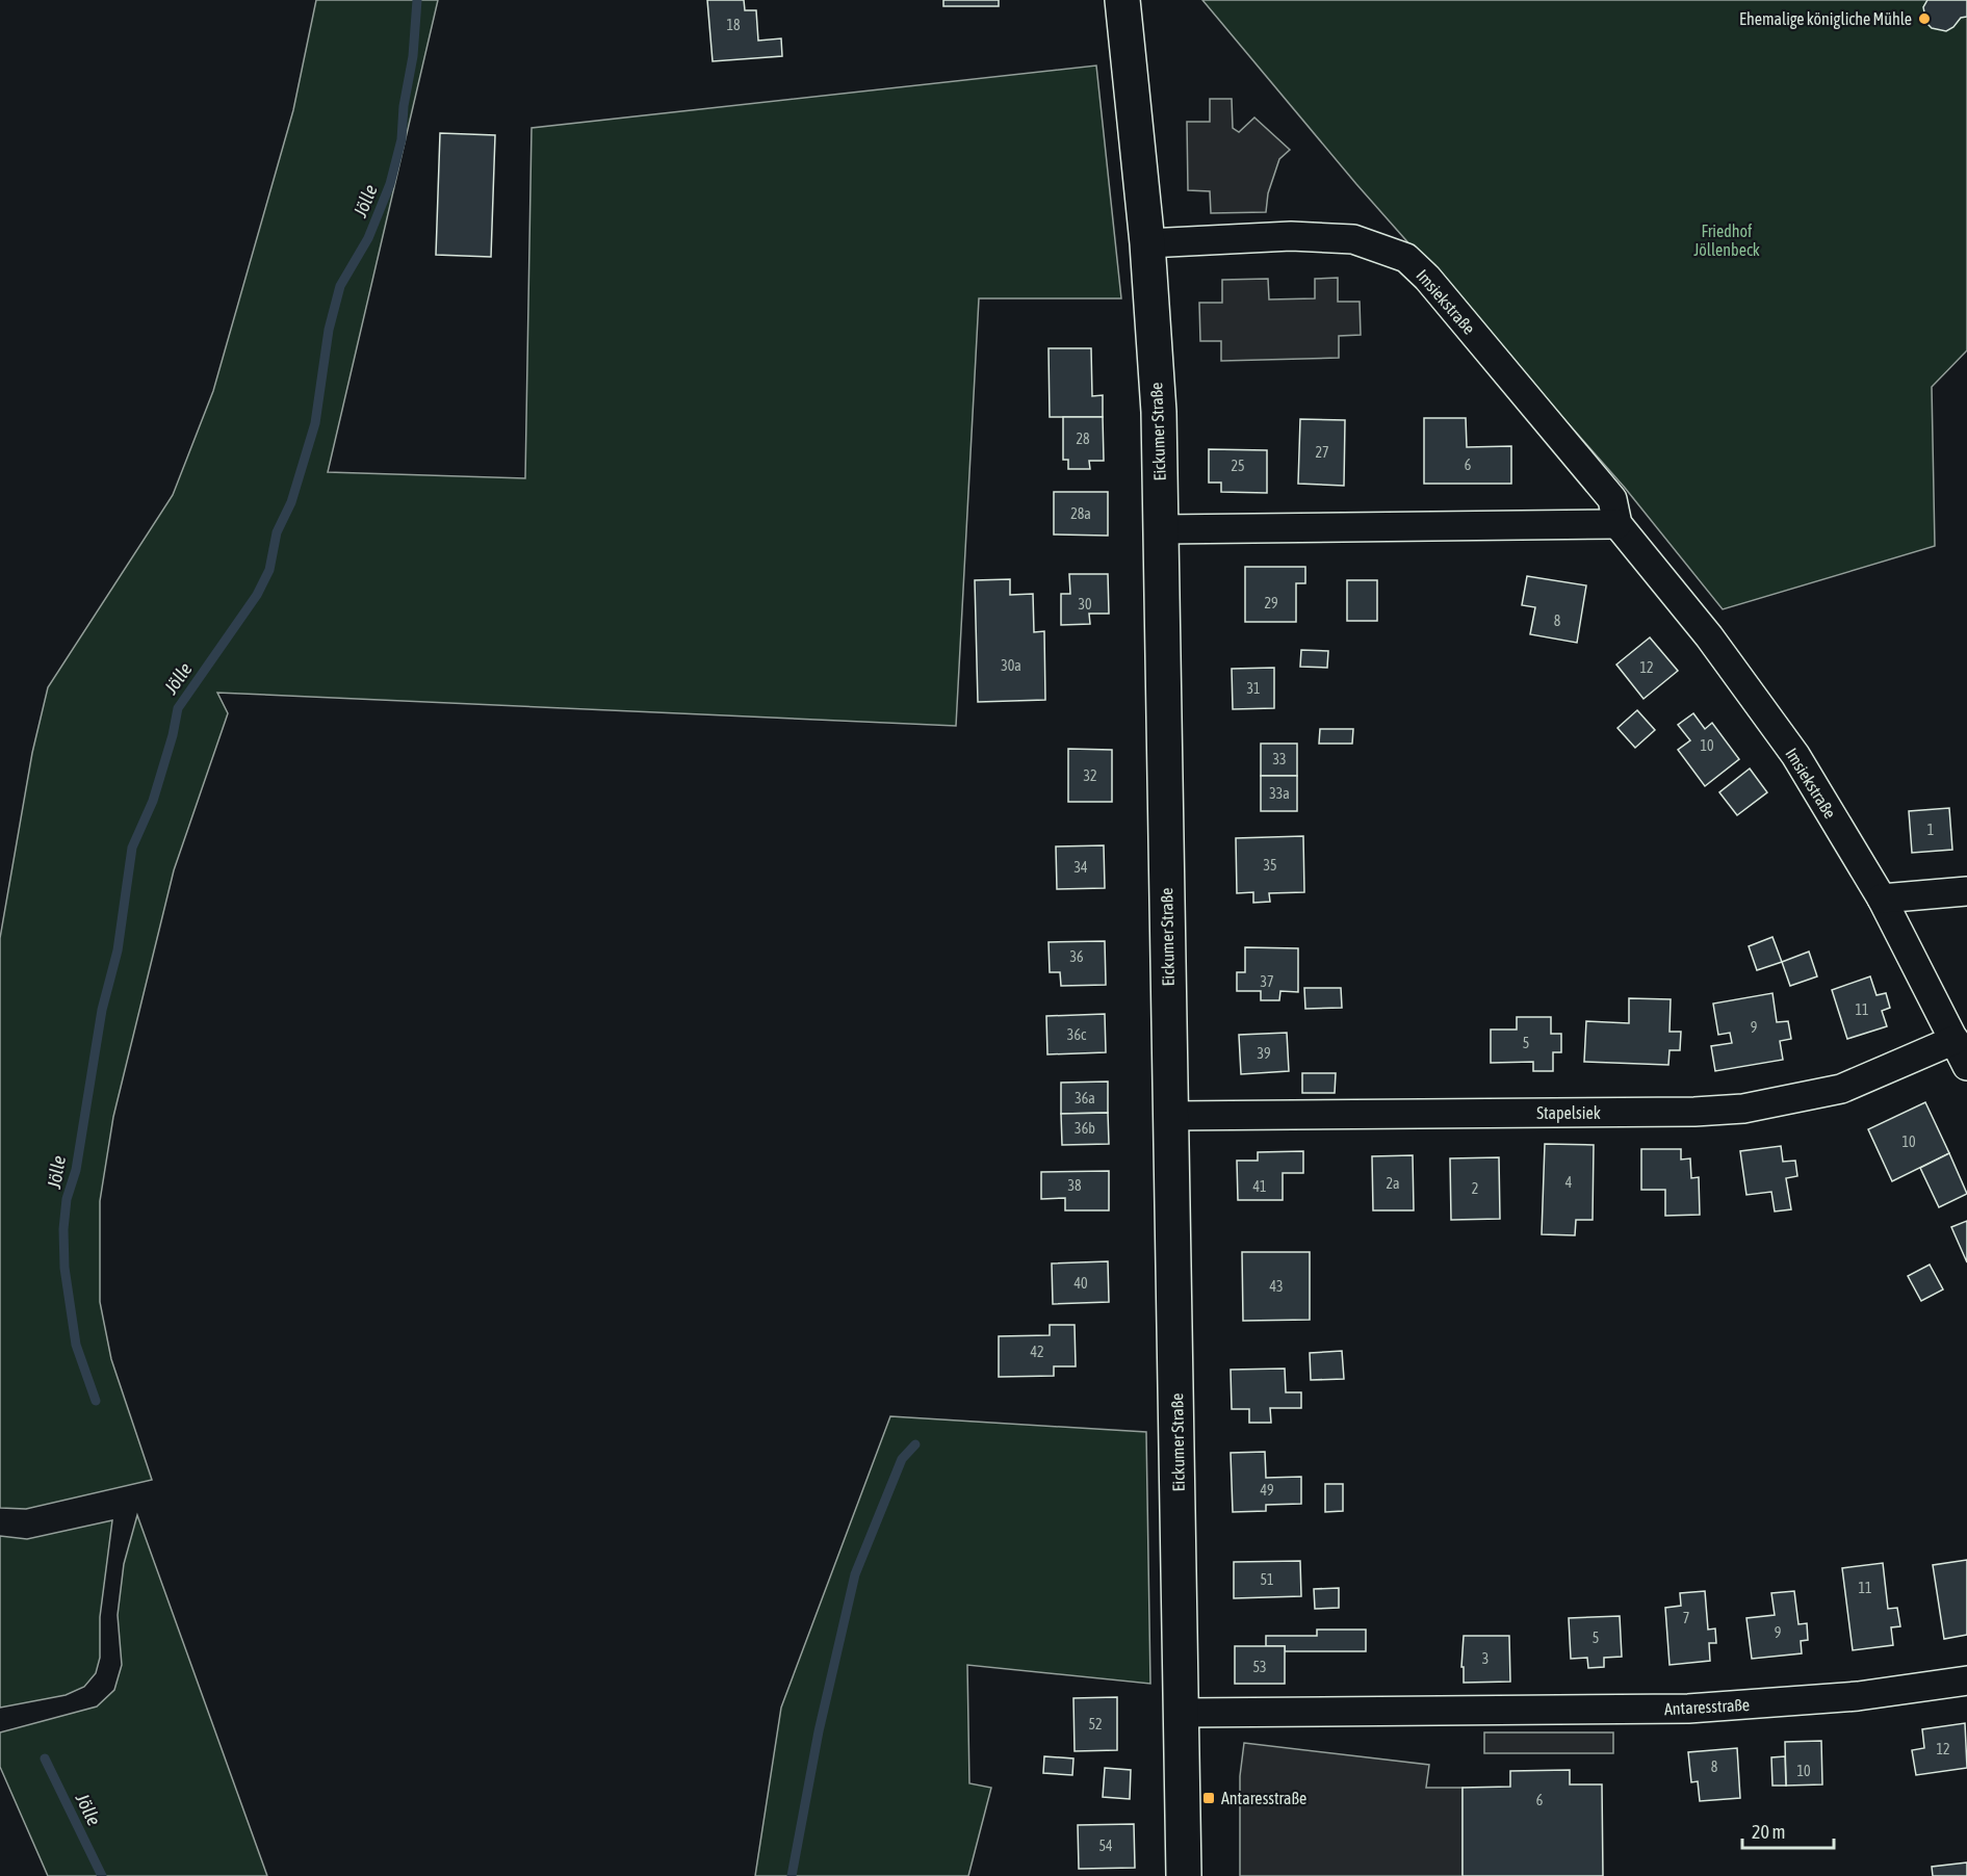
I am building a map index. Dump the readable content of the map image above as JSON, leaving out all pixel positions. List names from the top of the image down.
{
  "streets": {
    "main road": ["Eickumer Straße"],
    "street": ["Imsiekstraße", "Stapelsiek", "Antaresstraße"]
  },
  "crossings": [
    ["Imsiekstraße", "Eickumer Straße"],
    ["Imsiekstraße", "Stapelsiek"],
    ["Eickumer Straße", "Stapelsiek"],
    ["Eickumer Straße", "Antaresstraße"]
  ],
  "water": ["Jölle"],
  "parks": ["Friedhof Jöllenbeck"],
  "places": {
    "other": ["Ehemalige königliche Mühle"],
    "transit": ["Antaresstraße"]
  },
  "house_numbers": [
    "18",
    "28",
    "27",
    "6",
    "25",
    "28a",
    "29",
    "30",
    "8",
    "30a",
    "12",
    "31",
    "10",
    "33",
    "32",
    "33a",
    "1",
    "35",
    "34",
    "36",
    "37",
    "11",
    "9",
    "36c",
    "5",
    "39",
    "36a",
    "36b",
    "10",
    "4",
    "2a",
    "38",
    "41",
    "2",
    "40",
    "43",
    "42",
    "49",
    "51",
    "11",
    "7",
    "9",
    "5",
    "3",
    "53",
    "52",
    "12",
    "8",
    "10",
    "6",
    "54"
  ],
  "scale_bar": "20 m"
}
